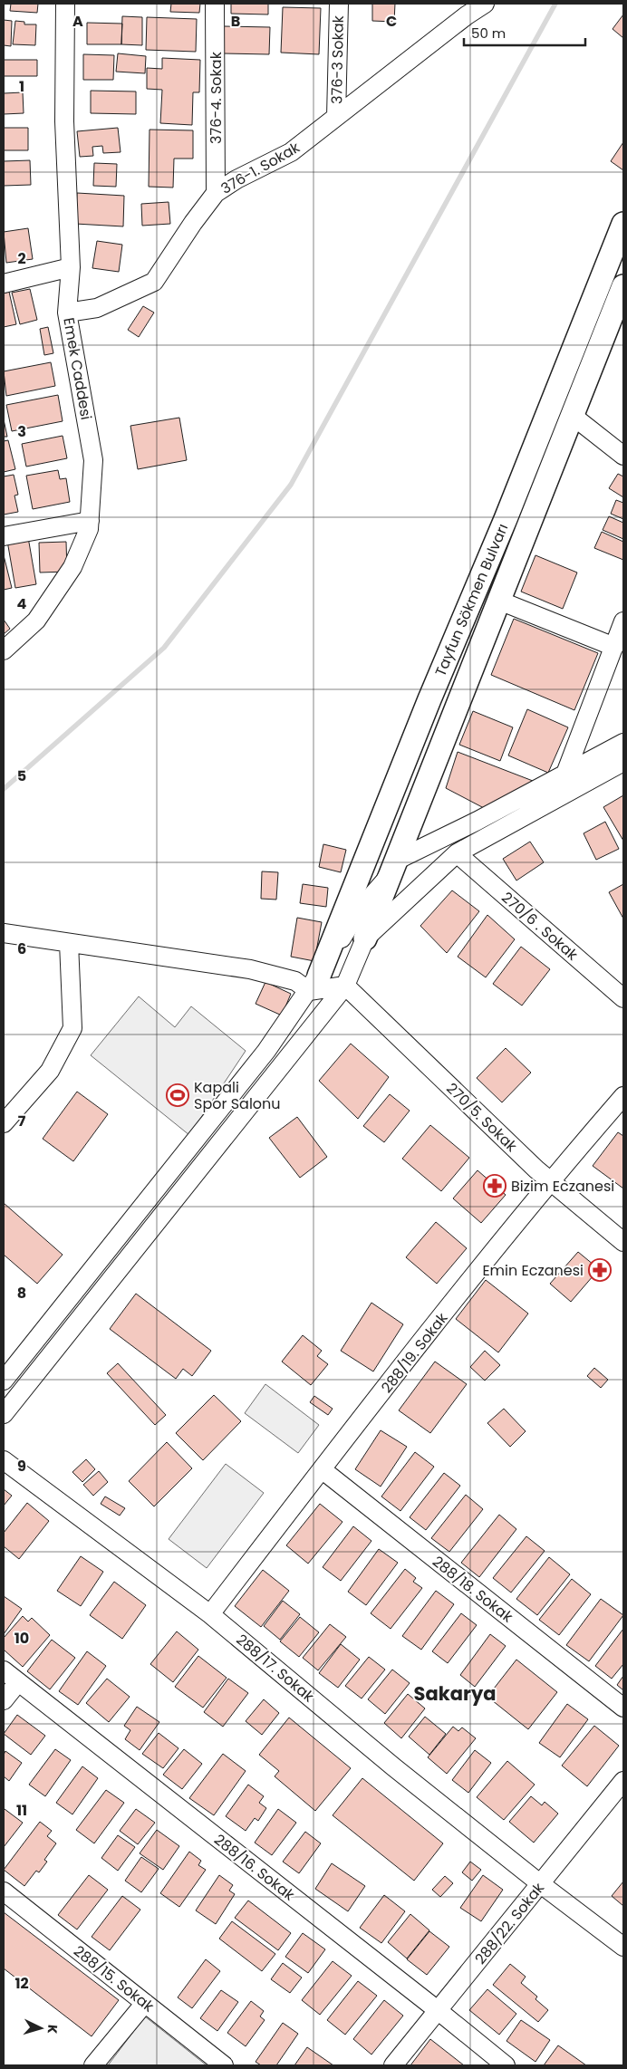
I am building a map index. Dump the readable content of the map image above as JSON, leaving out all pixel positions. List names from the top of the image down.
{
  "streets": {
    "main road": ["Tayfun Sökmen Bulvarı"],
    "street": [
      "376-3 Sokak",
      "376-4. Sokak",
      "376-1. Sokak",
      "Emek Caddesi",
      "270/6 . Sokak",
      "270/5. Sokak",
      "288/19. Sokak",
      "288/18. Sokak",
      "288/17. Sokak",
      "288/16. Sokak",
      "288/22. Sokak",
      "288/15. Sokak"
    ]
  },
  "crossings": [
    ["376-3 Sokak", "376-1. Sokak"],
    ["376-4. Sokak", "376-1. Sokak"],
    ["376-1. Sokak", "Emek Caddesi"],
    ["270/5. Sokak", "288/19. Sokak"],
    ["288/19. Sokak", "288/18. Sokak"],
    ["288/19. Sokak", "288/17. Sokak"],
    ["288/17. Sokak", "288/22. Sokak"],
    ["288/16. Sokak", "288/22. Sokak"]
  ],
  "districts": ["Sakarya"],
  "places": {
    "sports": ["Kapali Spor Salonu"],
    "pharmacy": ["Bizim Eczanesi", "Emin Eczanesi"]
  },
  "scale_bar": "50 m",
  "north": "right",
  "grid": {
    "columns": ["A", "B", "C"],
    "rows": [
      "1",
      "2",
      "3",
      "4",
      "5",
      "6",
      "7",
      "8",
      "9",
      "10",
      "11",
      "12"
    ]
  }
}
